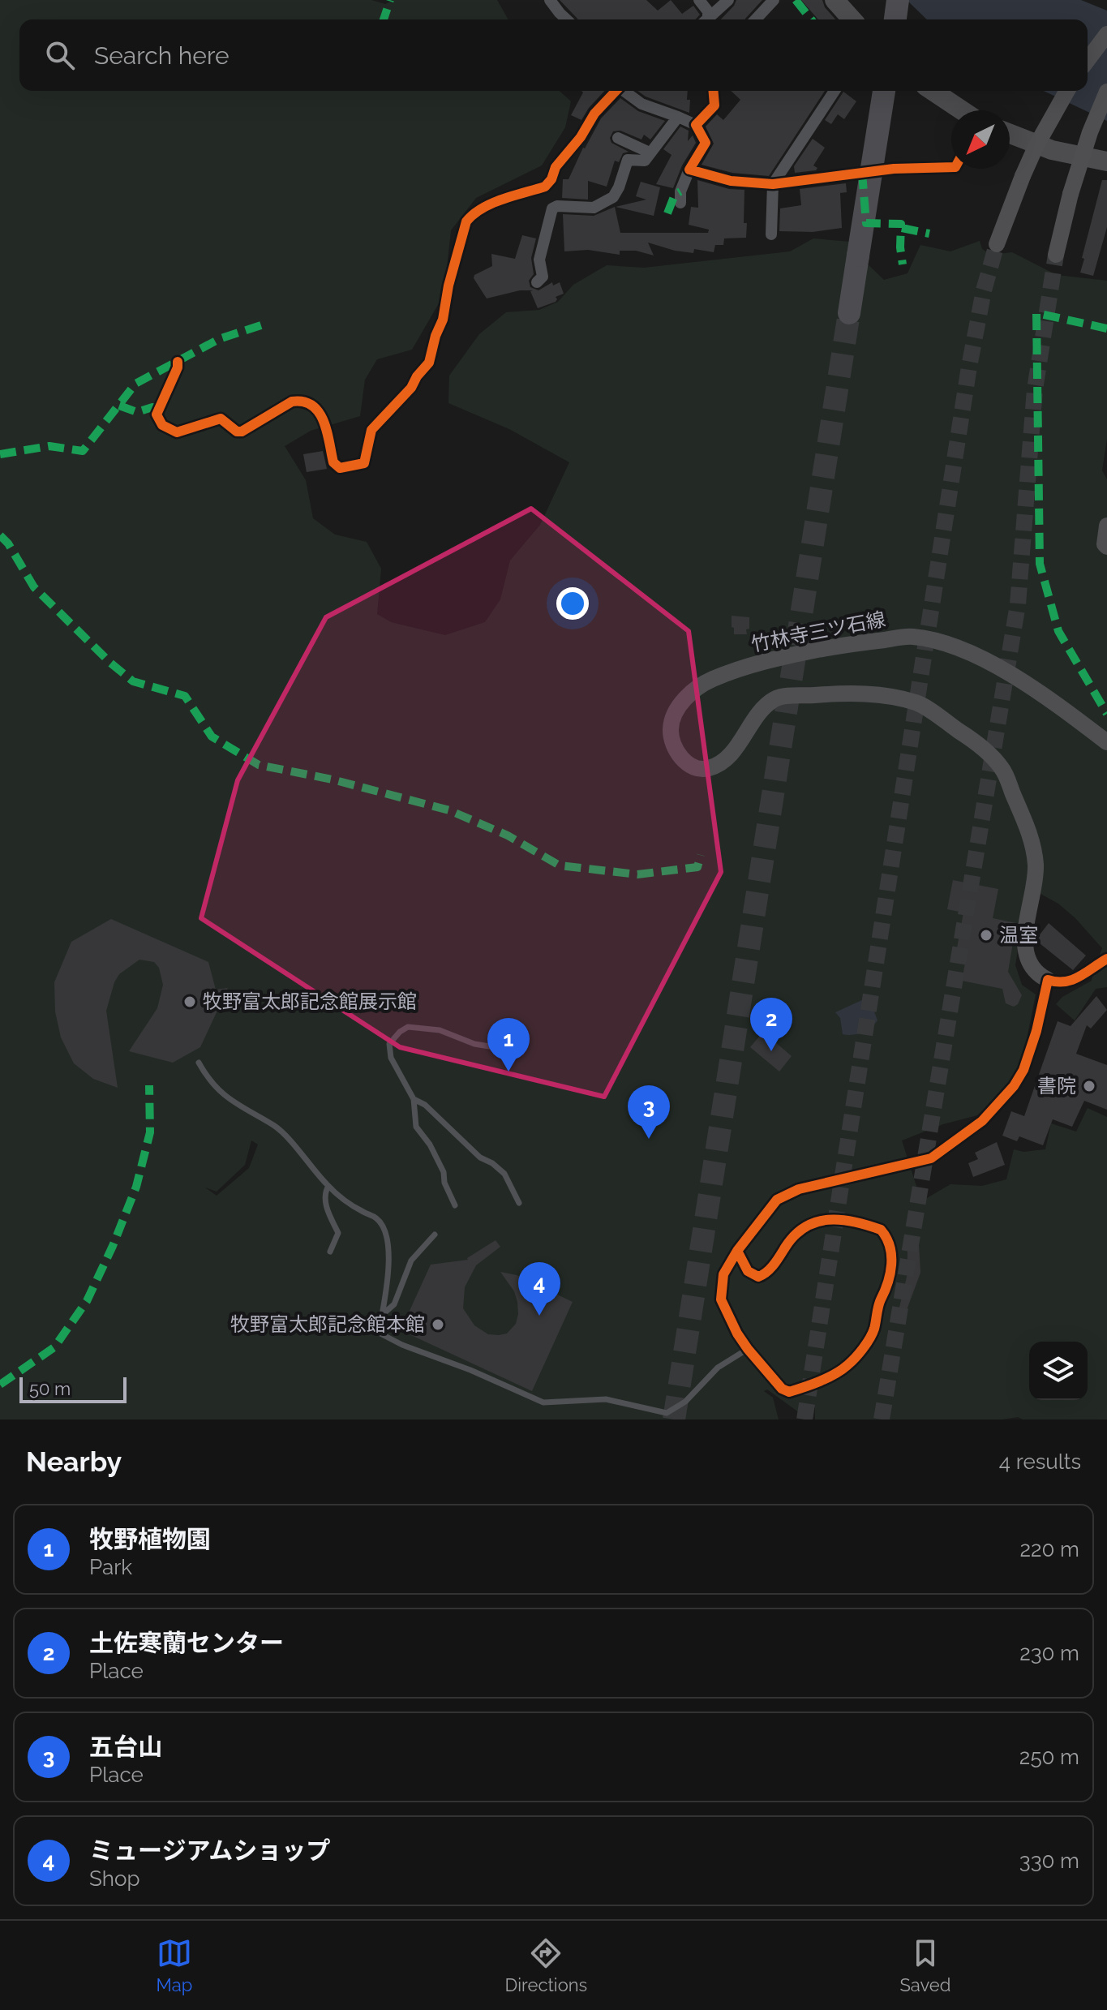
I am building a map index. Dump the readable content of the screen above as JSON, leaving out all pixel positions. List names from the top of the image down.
{
  "streets": {
    "main road": ["竹林寺三ツ石線"]
  },
  "places": [
    "温室",
    "牧野富太郎記念館展示館",
    "書院",
    "牧野富太郎記念館本館"
  ],
  "scale_bar": "50 m",
  "north": "bottom left",
  "page": {
    "search": "Search here",
    "pins": [
      "2",
      "1",
      "3",
      "4"
    ],
    "scale": "50 m",
    "heading": ["Nearby", "4 results"],
    "list": [
      {
        "mark": "1",
        "name": "牧野植物園",
        "note": "Park",
        "value": "220 m"
      },
      {
        "mark": "2",
        "name": "土佐寒蘭センター",
        "note": "Place",
        "value": "230 m"
      },
      {
        "mark": "3",
        "name": "五台山",
        "note": "Place",
        "value": "250 m"
      },
      {
        "mark": "4",
        "name": "ミュージアムショップ",
        "note": "Shop",
        "value": "330 m"
      }
    ],
    "nav": ["Map", "Directions", "Saved"]
  }
}
